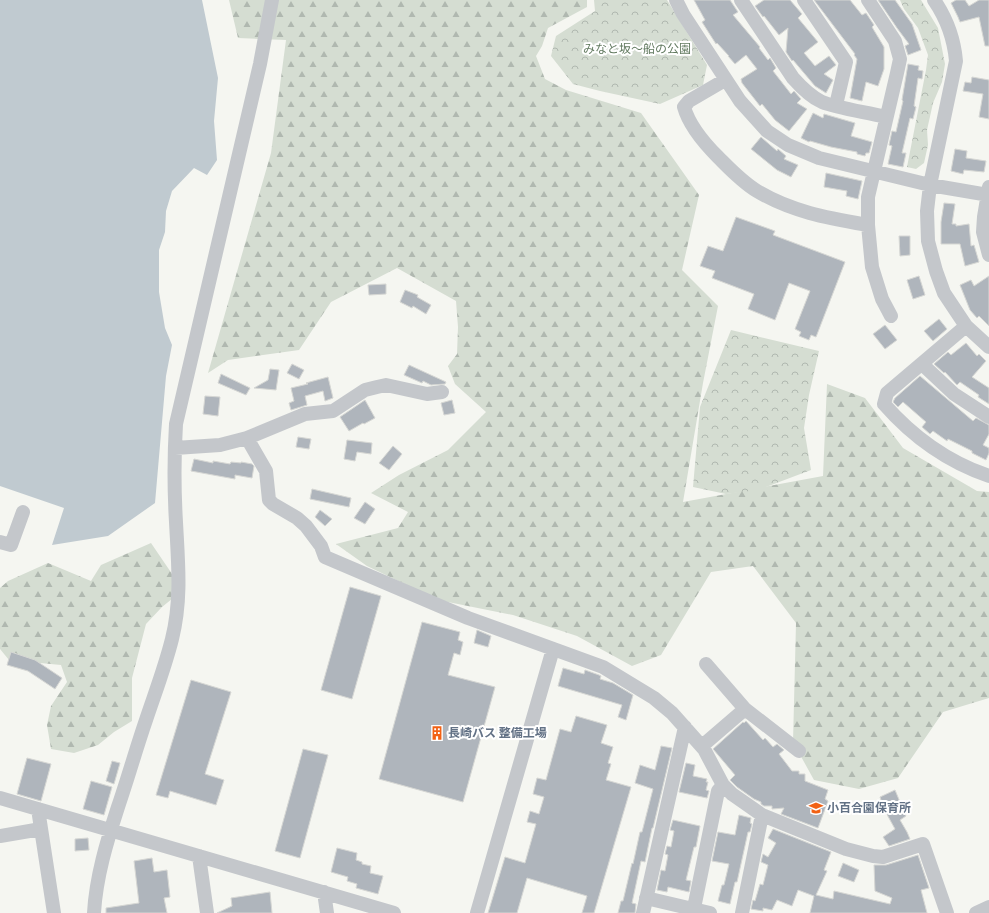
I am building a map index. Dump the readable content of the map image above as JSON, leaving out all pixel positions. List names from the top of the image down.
{
  "parks": ["みなと坂〜船の公園"],
  "places": {
    "building": ["長崎バス 整備工場"],
    "school or university": ["小百合園保育所"]
  }
}
